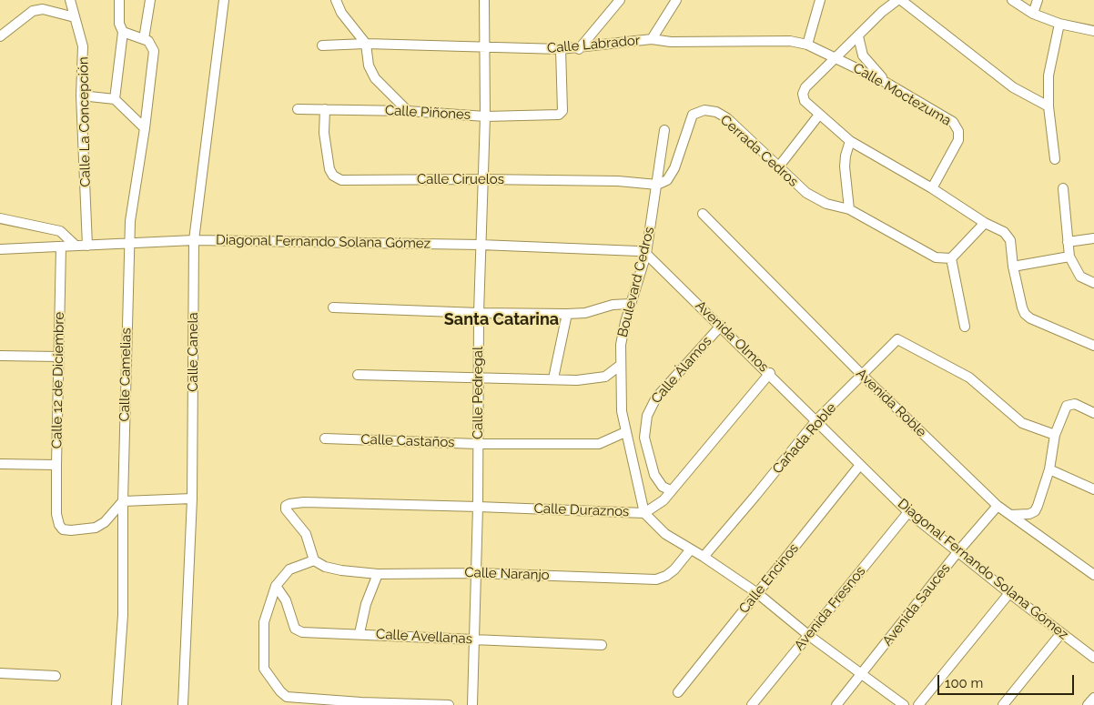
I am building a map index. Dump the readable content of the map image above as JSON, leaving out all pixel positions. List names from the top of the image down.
{
  "streets": {
    "street": [
      "Calle Labrador",
      "Calle Moctezuma",
      "Calle Piñones",
      "Calle La Concepción",
      "Cerrada Cedros",
      "Calle Ciruelos",
      "Diagonal Fernando Solana Gómez",
      "Boulevard Cedros",
      "Avenida Olmos",
      "Calle Canela",
      "Calle Álamos",
      "Calle Camelias",
      "Calle 12 de Diciembre",
      "Calle Pedregal",
      "Avenida Roble",
      "Cañada Roble",
      "Calle Castaños",
      "Calle Duraznos",
      "Calle Naranjo",
      "Calle Encinos",
      "Avenida Sauces",
      "Avenida Fresnos",
      "Calle Avellanas"
    ]
  },
  "crossings": [
    ["Calle Labrador", "Calle Moctezuma"],
    ["Calle Labrador", "Calle Piñones"],
    ["Calle Labrador", "Calle Pedregal"],
    ["Calle Piñones", "Calle Ciruelos"],
    ["Calle Piñones", "Calle Pedregal"],
    ["Calle La Concepción", "Diagonal Fernando Solana Gómez"],
    ["Cerrada Cedros", "Calle Ciruelos"],
    ["Cerrada Cedros", "Boulevard Cedros"],
    ["Calle Ciruelos", "Boulevard Cedros"],
    ["Calle Ciruelos", "Calle Pedregal"],
    ["Diagonal Fernando Solana Gómez", "Boulevard Cedros"],
    ["Diagonal Fernando Solana Gómez", "Avenida Olmos"],
    ["Diagonal Fernando Solana Gómez", "Calle Canela"],
    ["Diagonal Fernando Solana Gómez", "Calle Camelias"],
    ["Diagonal Fernando Solana Gómez", "Calle 12 de Diciembre"],
    ["Diagonal Fernando Solana Gómez", "Calle Pedregal"],
    ["Diagonal Fernando Solana Gómez", "Cañada Roble"],
    ["Diagonal Fernando Solana Gómez", "Calle Encinos"],
    ["Diagonal Fernando Solana Gómez", "Avenida Sauces"],
    ["Diagonal Fernando Solana Gómez", "Avenida Fresnos"],
    ["Boulevard Cedros", "Avenida Olmos"],
    ["Boulevard Cedros", "Calle Castaños"],
    ["Boulevard Cedros", "Calle Duraznos"],
    ["Avenida Olmos", "Calle Álamos"],
    ["Avenida Olmos", "Cañada Roble"],
    ["Calle Camelias", "Calle 12 de Diciembre"],
    ["Calle Pedregal", "Calle Castaños"],
    ["Calle Pedregal", "Calle Duraznos"],
    ["Calle Pedregal", "Calle Naranjo"],
    ["Calle Pedregal", "Calle Avellanas"],
    ["Avenida Roble", "Cañada Roble"],
    ["Avenida Roble", "Avenida Sauces"],
    ["Cañada Roble", "Calle Duraznos"],
    ["Calle Duraznos", "Calle Naranjo"],
    ["Calle Duraznos", "Calle Encinos"],
    ["Calle Duraznos", "Avenida Sauces"],
    ["Calle Duraznos", "Avenida Fresnos"]
  ],
  "districts": ["Santa Catarina"],
  "scale_bar": "100 m"
}
